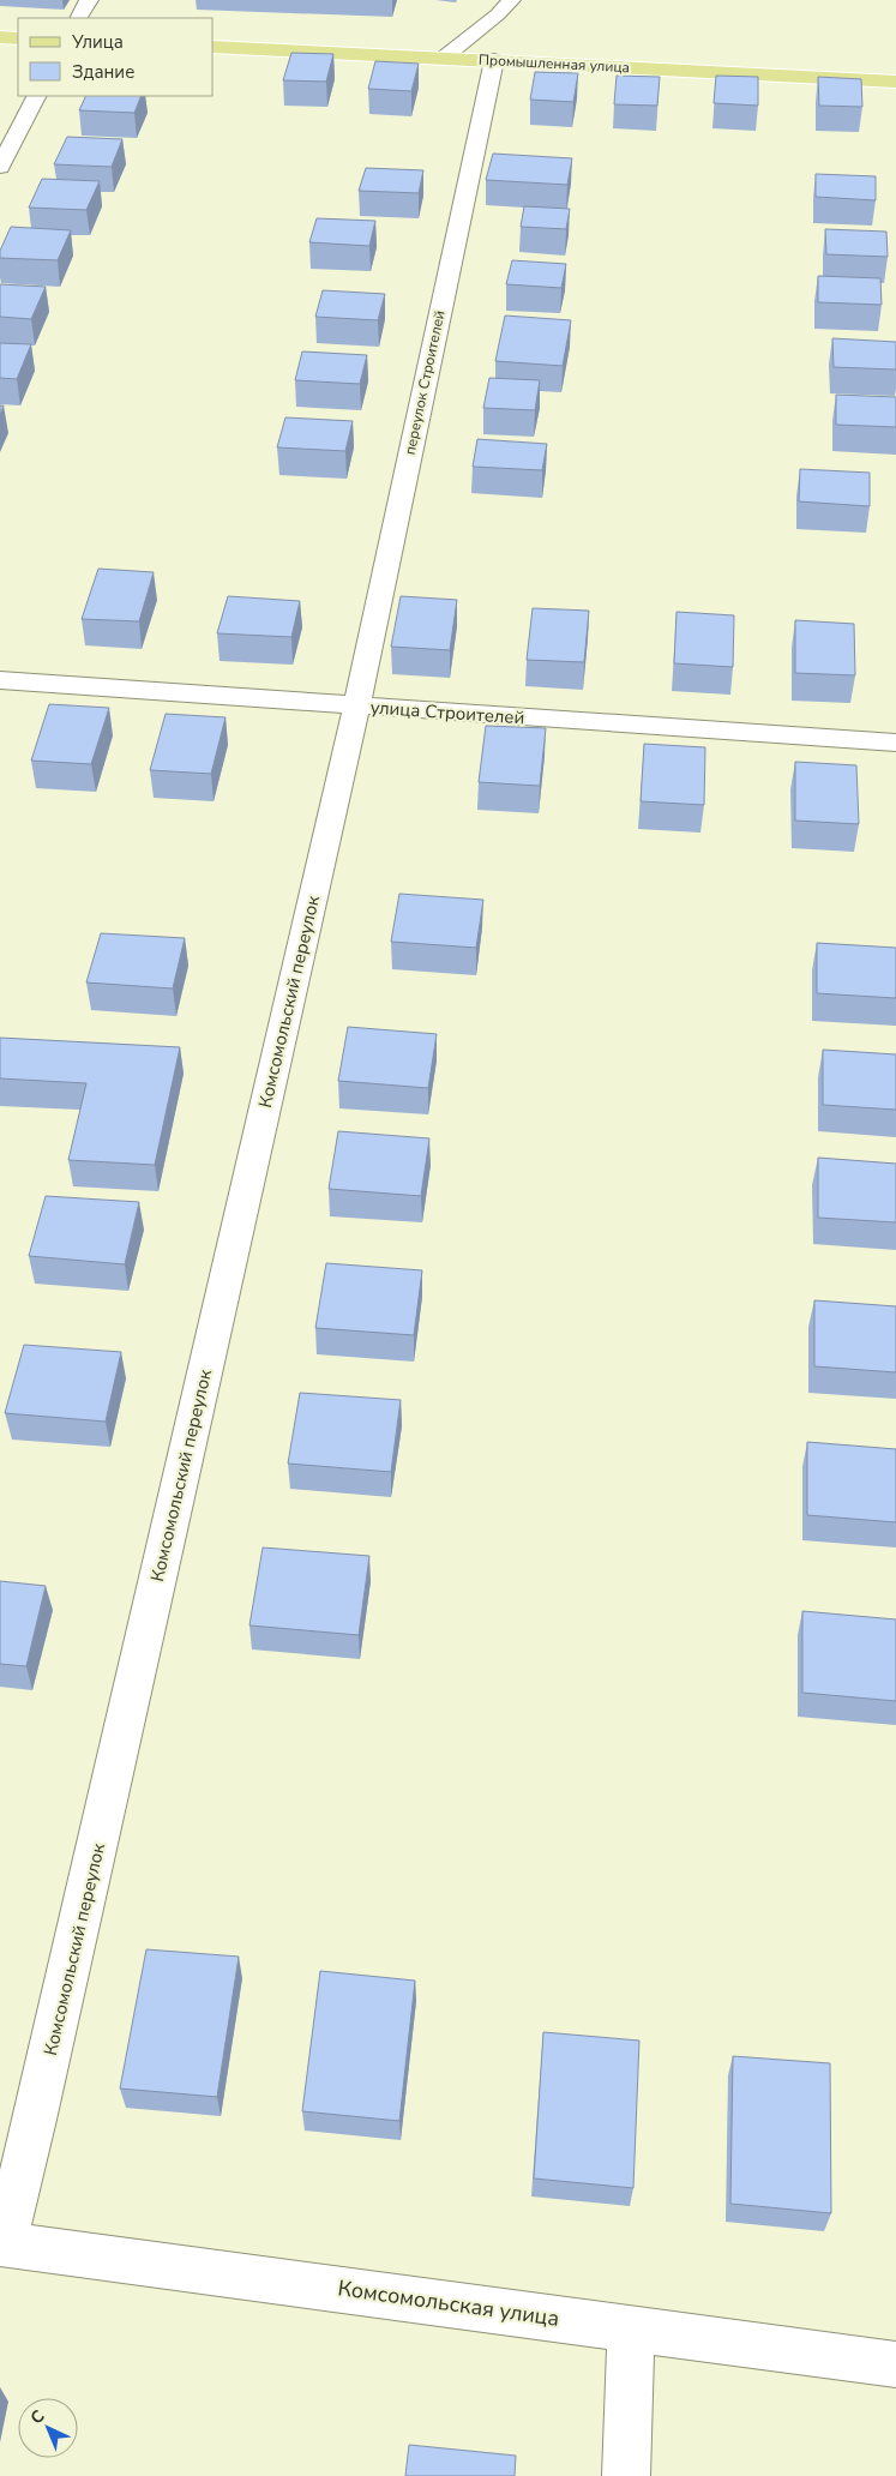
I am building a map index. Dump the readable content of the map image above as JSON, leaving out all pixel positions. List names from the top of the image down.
{
  "streets": {
    "main road": ["Промышленная улица"],
    "street": [
      "переулок Строителей",
      "улица Строителей",
      "Комсомольский переулок",
      "Комсомольская улица"
    ]
  },
  "crossings": [
    ["Промышленная улица", "переулок Строителей"],
    ["переулок Строителей", "улица Строителей"],
    ["переулок Строителей", "Комсомольский переулок"],
    ["улица Строителей", "Комсомольский переулок"],
    ["Комсомольский переулок", "Комсомольская улица"]
  ],
  "legend": ["Улица", "Здание"],
  "north": "top left"
}
